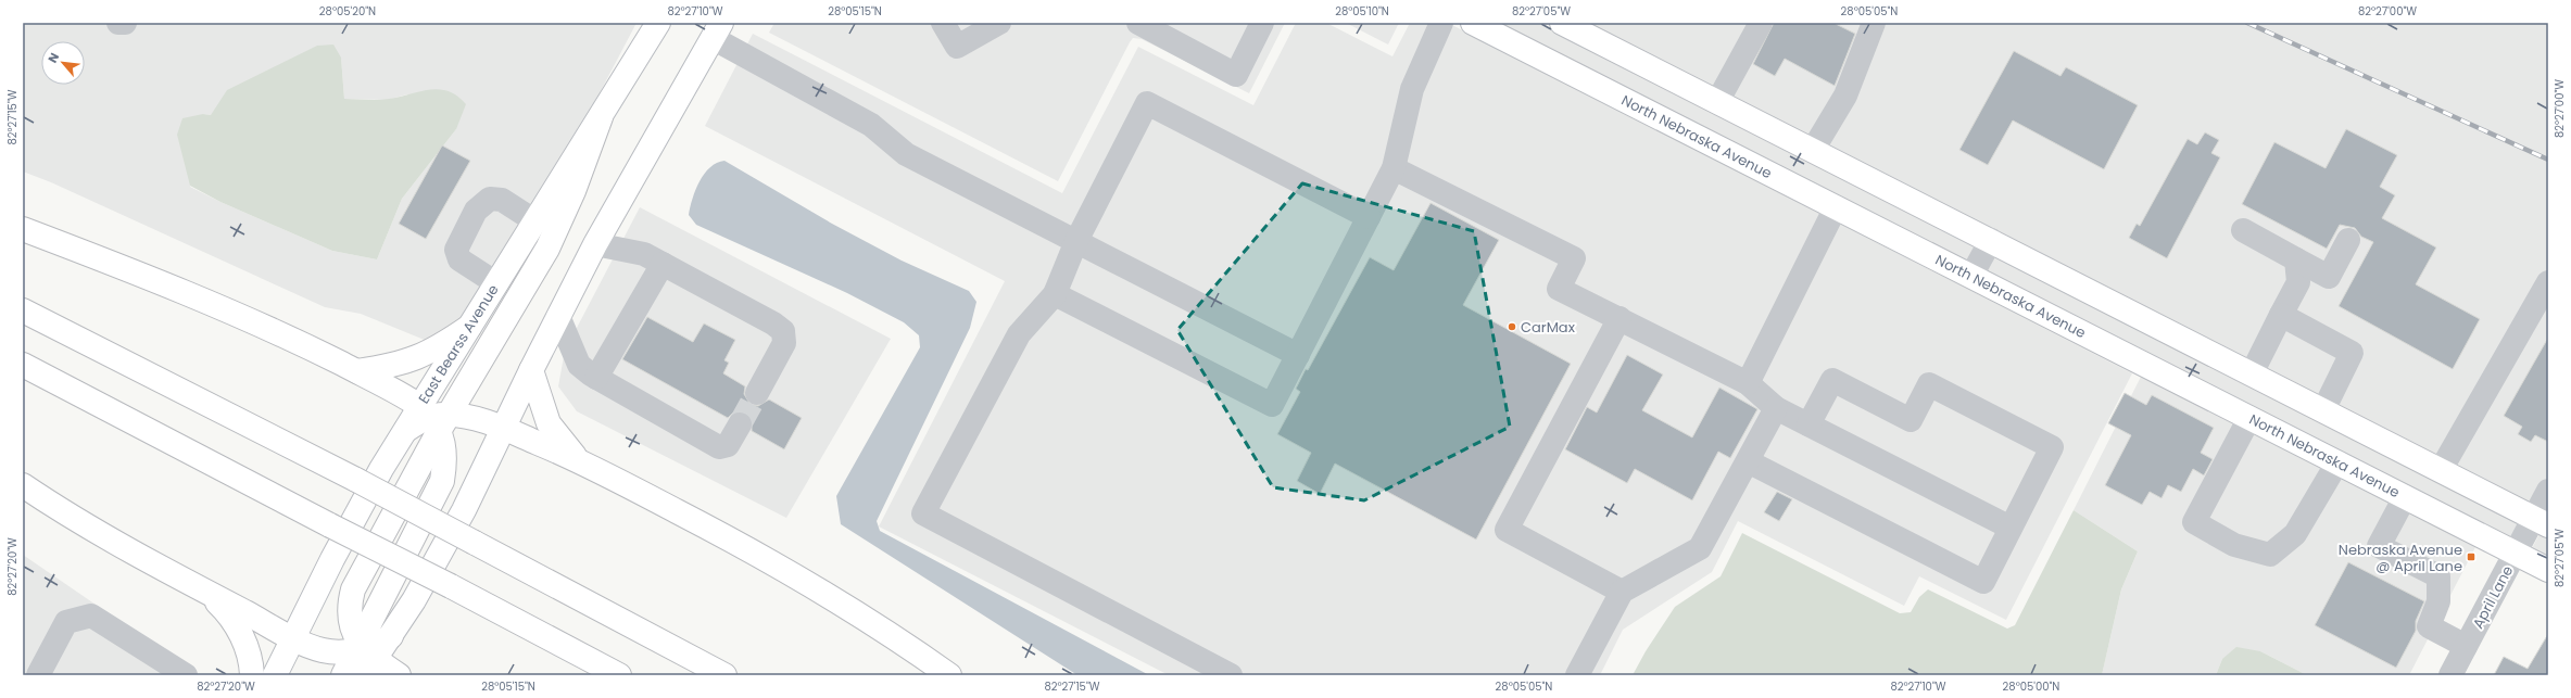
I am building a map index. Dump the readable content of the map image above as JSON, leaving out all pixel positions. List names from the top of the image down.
{
  "streets": {
    "main road": ["North Nebraska Avenue", "East Bearss Avenue"],
    "street": ["April Lane"]
  },
  "crossings": [
    ["North Nebraska Avenue", "April Lane"]
  ],
  "places": {
    "other": ["CarMax"],
    "transit": ["Nebraska Avenue @ April Lane"]
  },
  "north": "top left",
  "coordinates": [
    "28°05'20\"N",
    "82°27'10\"W",
    "28°05'15\"N",
    "28°05'10\"N",
    "82°27'05\"W",
    "28°05'05\"N",
    "82°27'00\"W",
    "82°27'15\"W",
    "82°27'20\"W",
    "28°05'00\"N"
  ]
}
